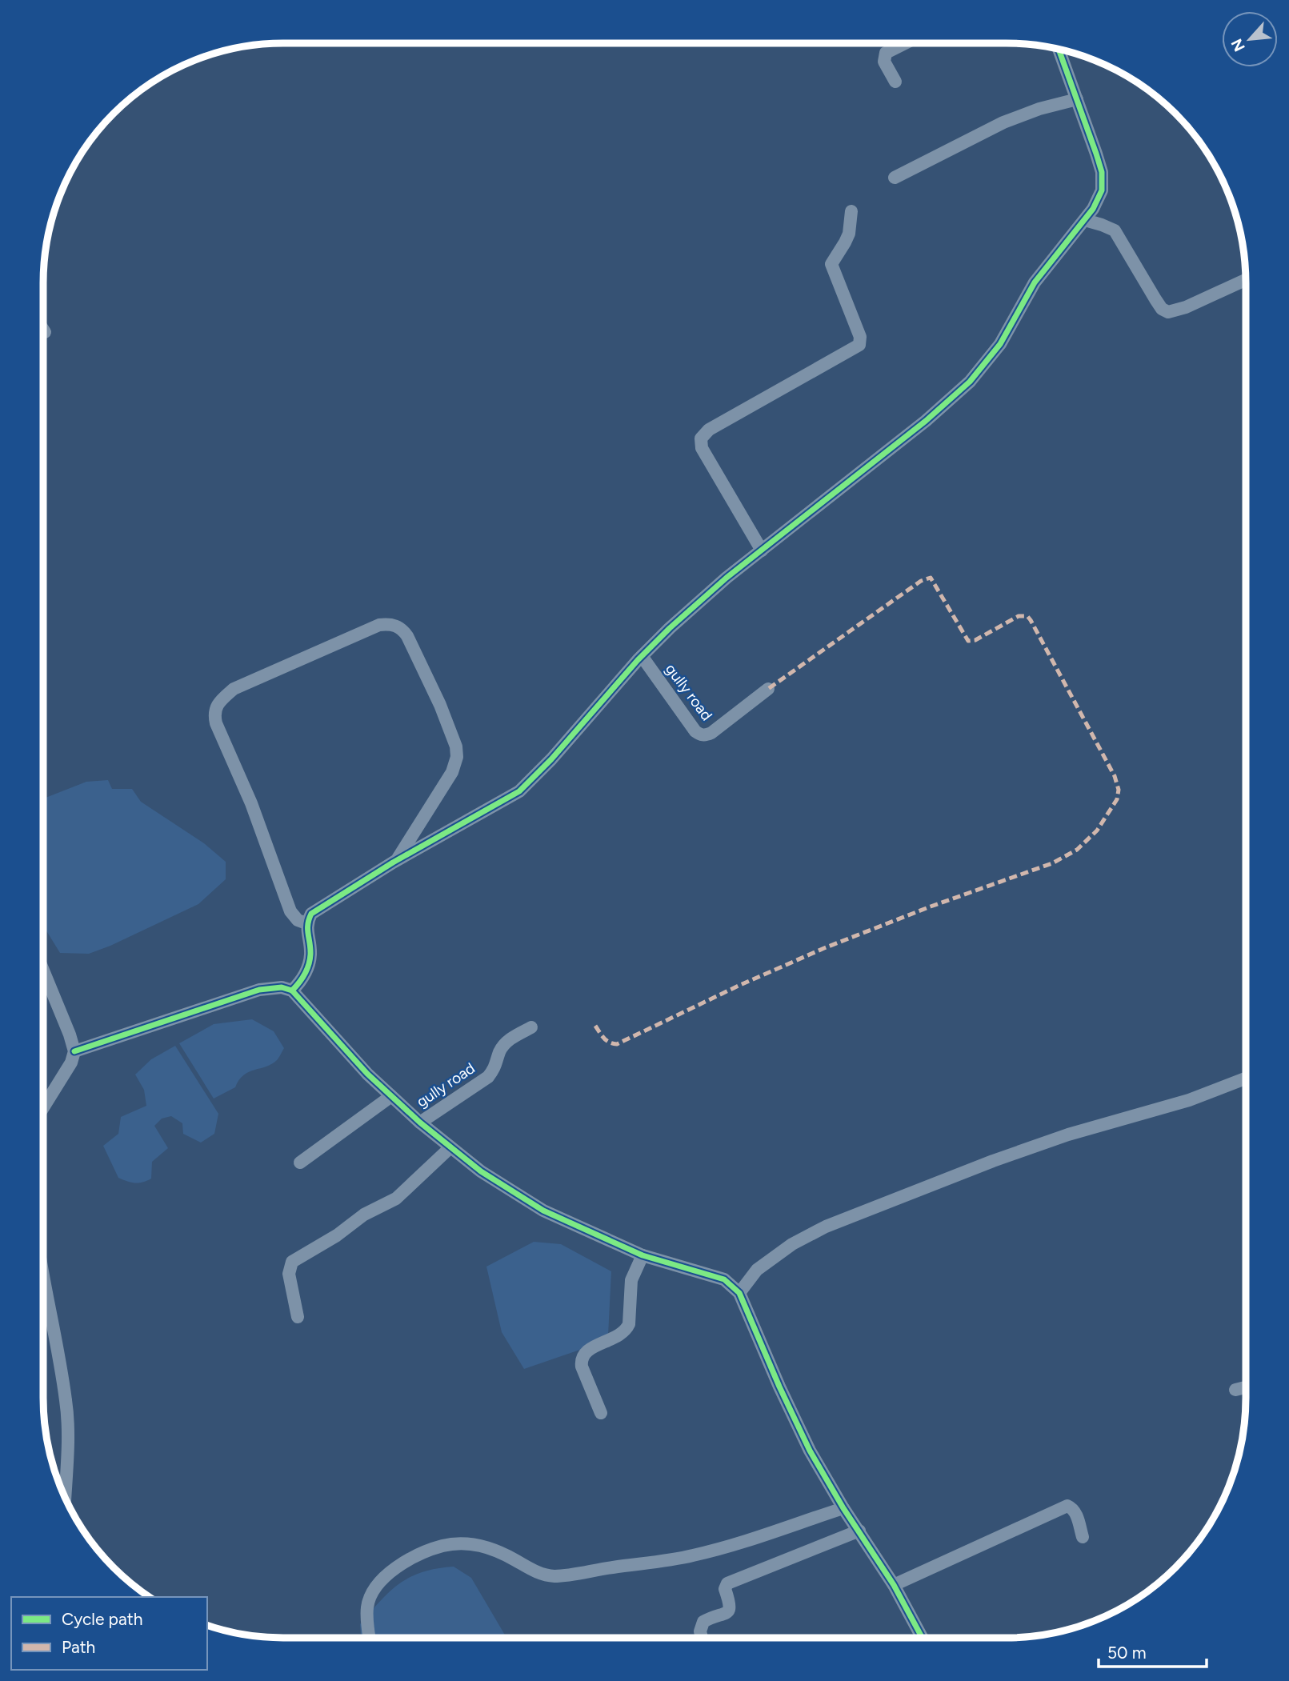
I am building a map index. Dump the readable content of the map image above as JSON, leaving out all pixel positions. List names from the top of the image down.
{
  "streets": {
    "street": ["gully road"]
  },
  "legend": ["Cycle path", "Path"],
  "scale_bar": "50 m",
  "north": "bottom left"
}
